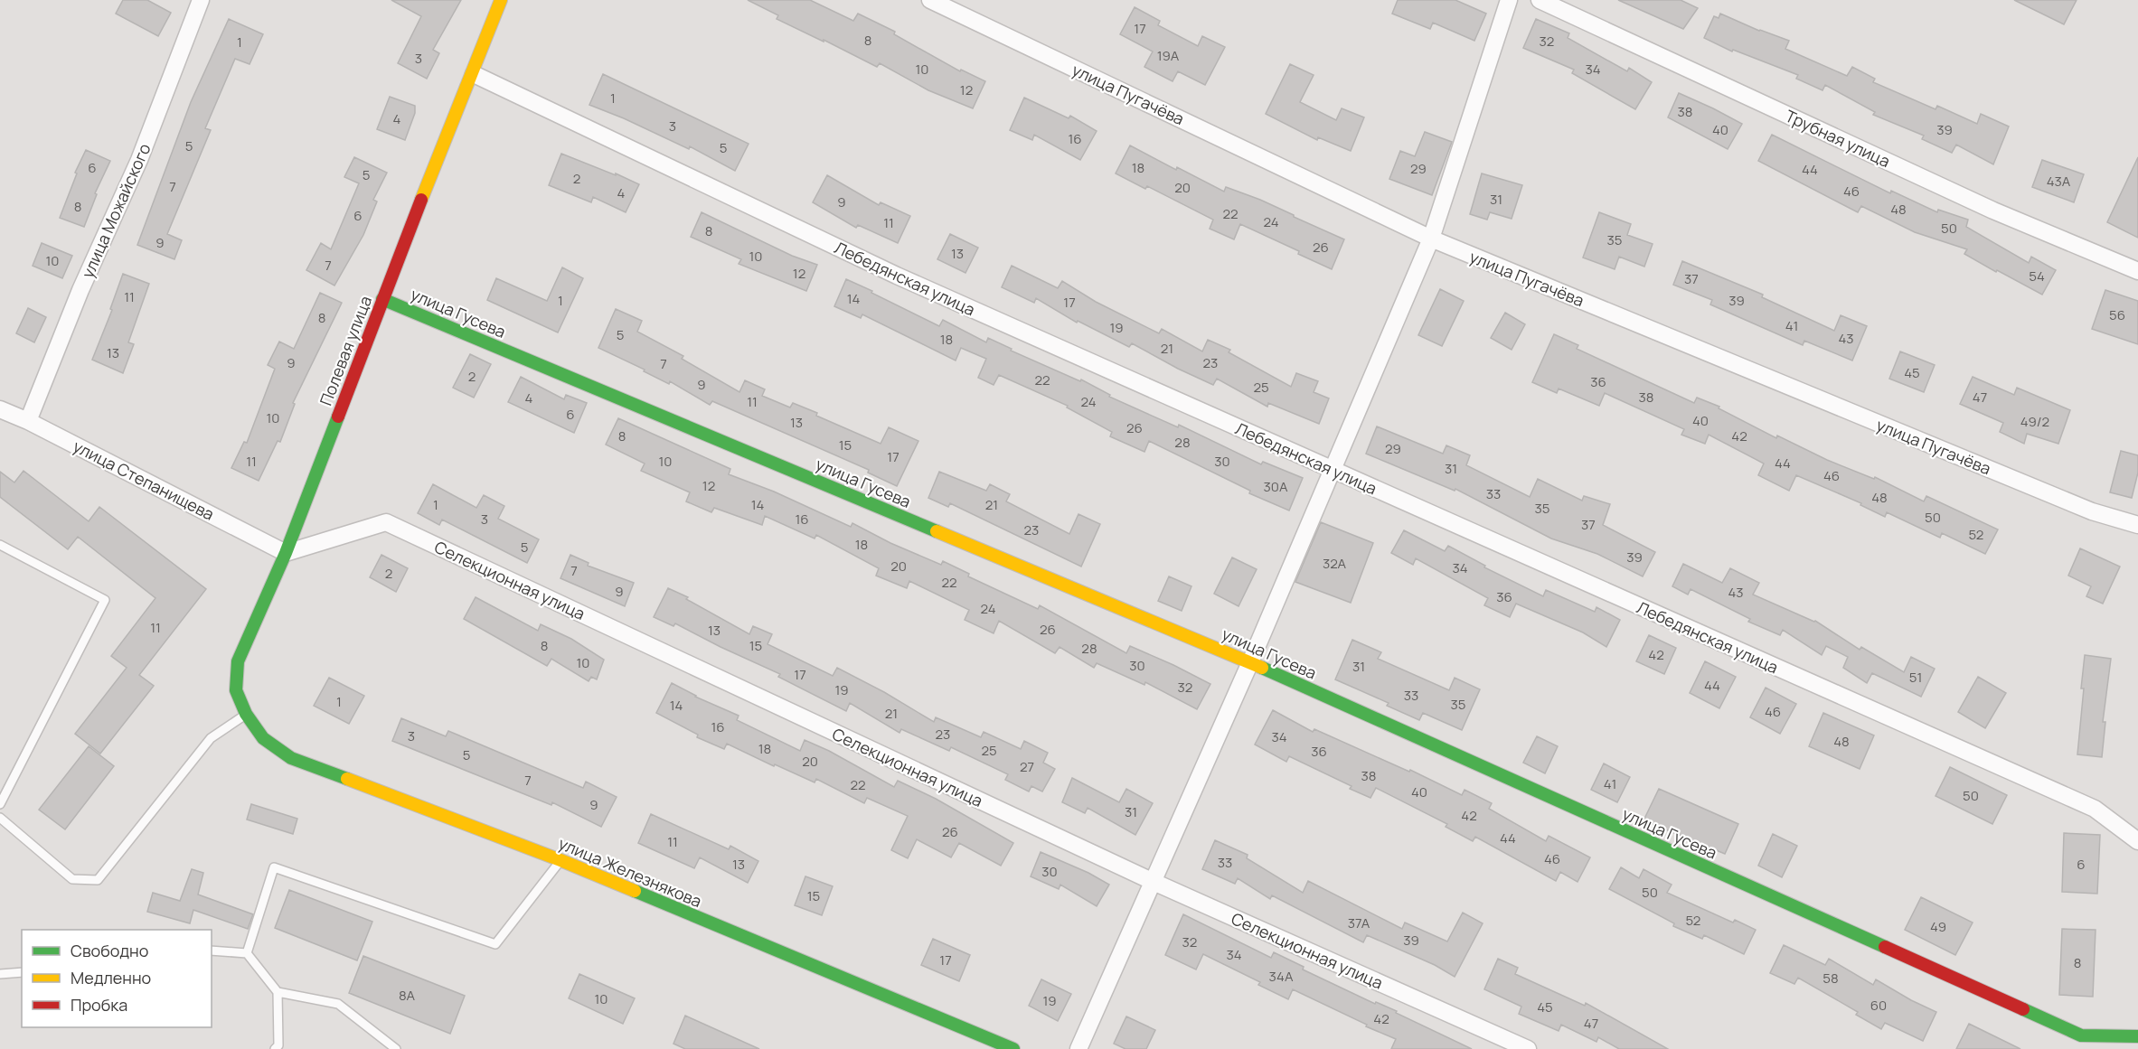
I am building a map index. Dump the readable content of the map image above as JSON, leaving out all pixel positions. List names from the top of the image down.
{
  "streets": {
    "street": [
      "улица Пугачёва",
      "Трубная улица",
      "улица Можайского",
      "Лебедянская улица",
      "улица Гусева",
      "Полевая улица",
      "улица Степанищева",
      "Селекционная улица",
      "улица Железнякова"
    ]
  },
  "crossings": [
    ["улица Можайского", "улица Степанищева"],
    ["Лебедянская улица", "Полевая улица"],
    ["улица Гусева", "Полевая улица"],
    ["Полевая улица", "улица Степанищева"],
    ["Полевая улица", "Селекционная улица"],
    ["Полевая улица", "улица Железнякова"],
    ["улица Степанищева", "Селекционная улица"]
  ],
  "house_numbers": [
    "17",
    "8",
    "32",
    "1",
    "19А",
    "3",
    "10",
    "34",
    "12",
    "1",
    "38",
    "4",
    "3",
    "40",
    "39",
    "16",
    "5",
    "5",
    "6",
    "18",
    "29",
    "44",
    "5",
    "2",
    "43А",
    "7",
    "20",
    "46",
    "4",
    "31",
    "9",
    "8",
    "48",
    "22",
    "6",
    "24",
    "11",
    "50",
    "8",
    "35",
    "9",
    "26",
    "13",
    "10",
    "10",
    "7",
    "12",
    "54",
    "37",
    "11",
    "14",
    "1",
    "39",
    "17",
    "56",
    "8",
    "41",
    "19",
    "5",
    "43",
    "18",
    "21",
    "13",
    "9",
    "23",
    "7",
    "45",
    "2",
    "22",
    "36",
    "9",
    "25",
    "38",
    "47",
    "4",
    "11",
    "24",
    "6",
    "10",
    "40",
    "49/2",
    "13",
    "26",
    "8",
    "42",
    "28",
    "15",
    "29",
    "17",
    "11",
    "10",
    "30",
    "44",
    "31",
    "46",
    "12",
    "30А",
    "33",
    "48",
    "1",
    "14",
    "21",
    "35",
    "50",
    "3",
    "16",
    "37",
    "23",
    "52",
    "18",
    "5",
    "39",
    "32А",
    "20",
    "34",
    "7",
    "2",
    "22",
    "9",
    "43",
    "36",
    "24",
    "11",
    "26",
    "13",
    "8",
    "15",
    "28",
    "42",
    "10",
    "30",
    "31",
    "17",
    "51",
    "44",
    "32",
    "19",
    "33",
    "1",
    "35",
    "14",
    "46",
    "21",
    "16",
    "23",
    "3",
    "34",
    "48",
    "18",
    "25",
    "36",
    "5",
    "20",
    "27",
    "38",
    "7",
    "41",
    "22",
    "40",
    "50",
    "9",
    "31",
    "42",
    "26",
    "44",
    "11",
    "46",
    "33",
    "13",
    "6",
    "30",
    "50",
    "15",
    "52",
    "37А",
    "49",
    "39",
    "32",
    "34",
    "17",
    "8",
    "34А",
    "58",
    "8А",
    "10",
    "19",
    "60",
    "45",
    "42",
    "47"
  ],
  "legend": ["Свободно", "Медленно", "Пробка"]
}
